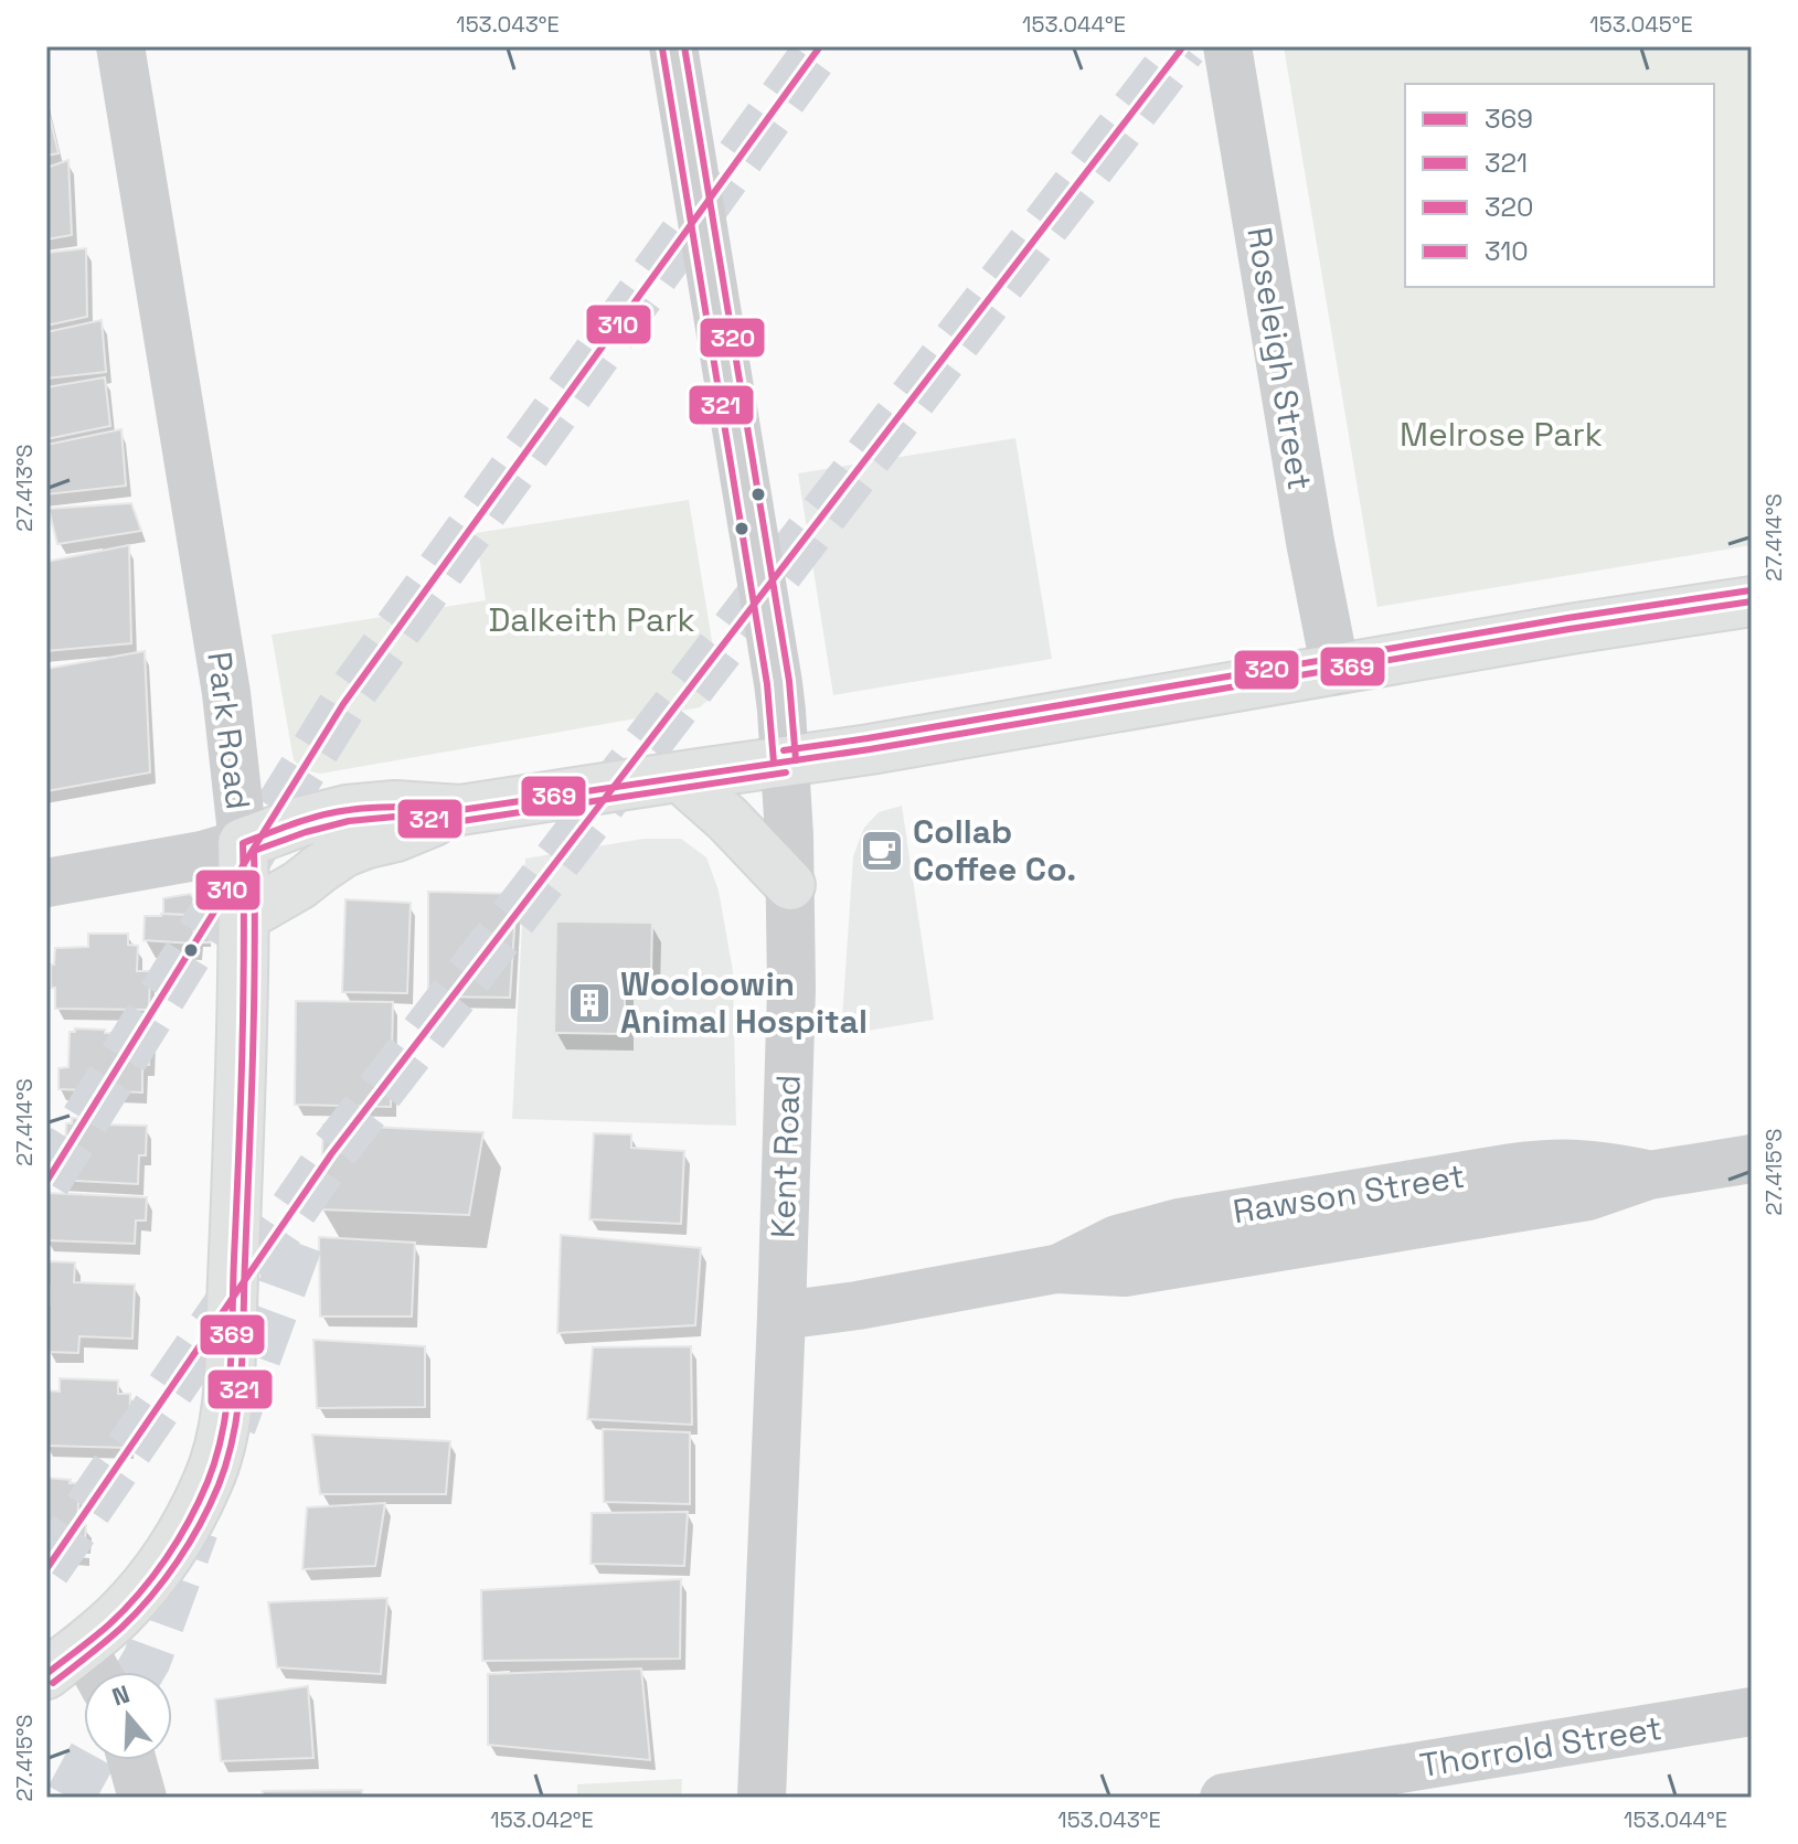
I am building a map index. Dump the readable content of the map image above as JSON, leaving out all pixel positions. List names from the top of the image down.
{
  "streets": {
    "main road": ["Park Road"],
    "street": [
      "Roseleigh Street",
      "Kent Road",
      "Rawson Street",
      "Thorrold Street"
    ]
  },
  "crossings": [
    ["Kent Road", "Rawson Street"]
  ],
  "parks": ["Melrose Park", "Dalkeith Park"],
  "places": {
    "cafe": ["Collab Coffee Co."],
    "building": ["Wooloowin Animal Hospital"]
  },
  "lines": [
    "transit line 320",
    "transit line 310",
    "transit line 321",
    "transit line 369"
  ],
  "legend": [
    "369",
    "321",
    "320",
    "310"
  ],
  "north": "top",
  "coordinates": [
    "153.043°E",
    "153.044°E",
    "153.045°E",
    "27.413°S",
    "27.414°S",
    "27.415°S",
    "153.042°E"
  ]
}
